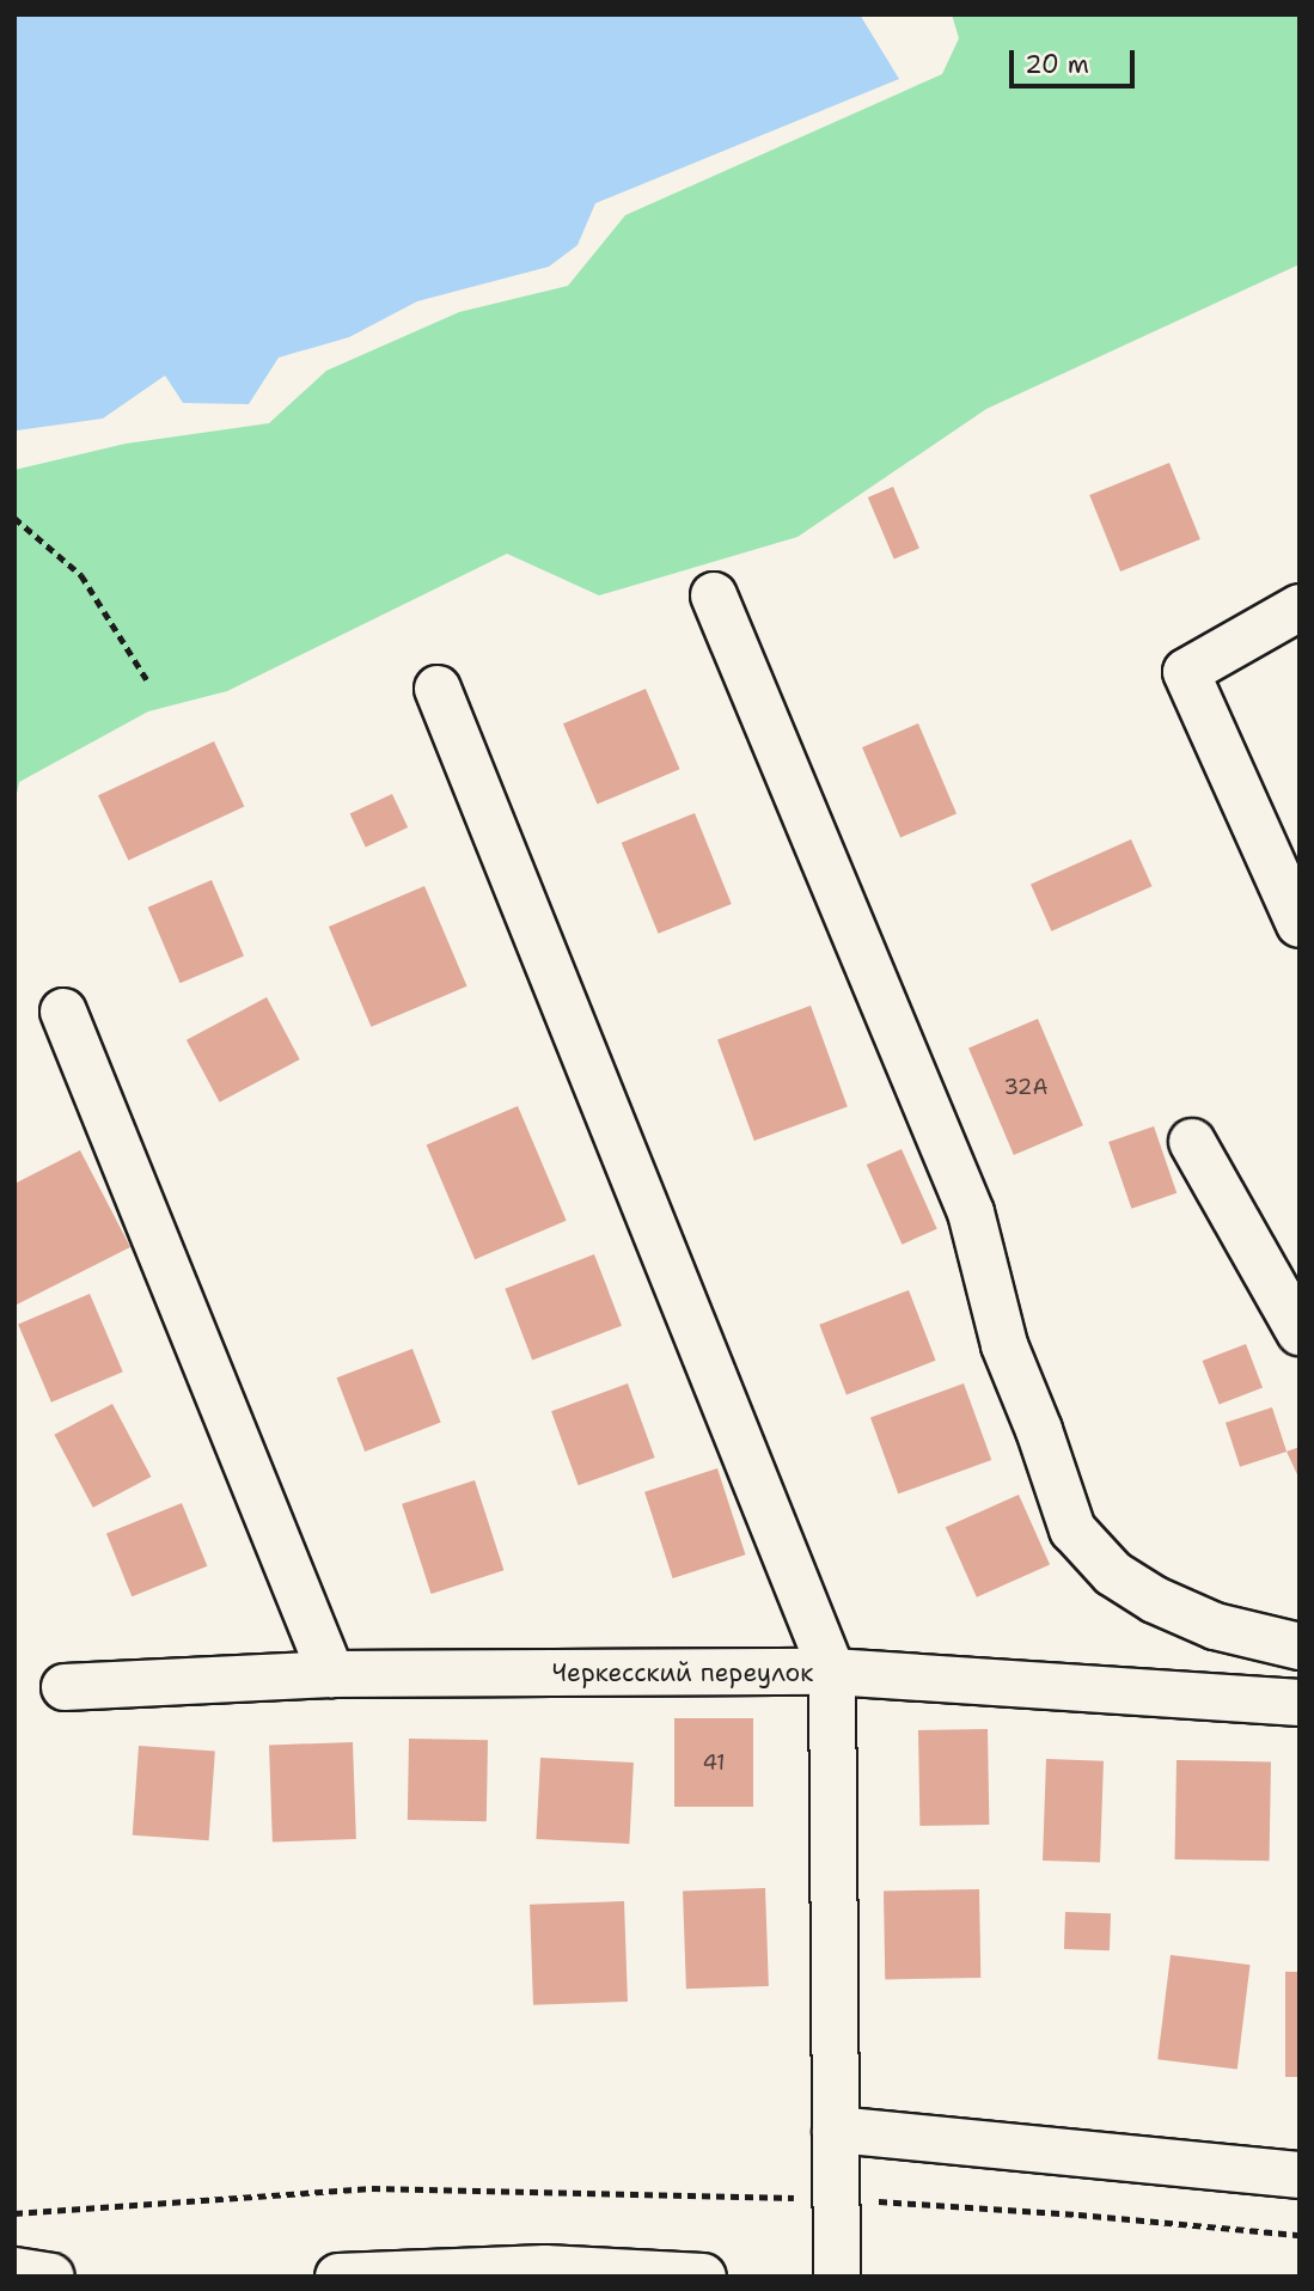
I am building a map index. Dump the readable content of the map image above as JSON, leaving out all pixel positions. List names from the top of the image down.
{
  "streets": {
    "street": ["Черкесский переулок"]
  },
  "house_numbers": ["32А", "41"],
  "scale_bar": "20 m"
}
